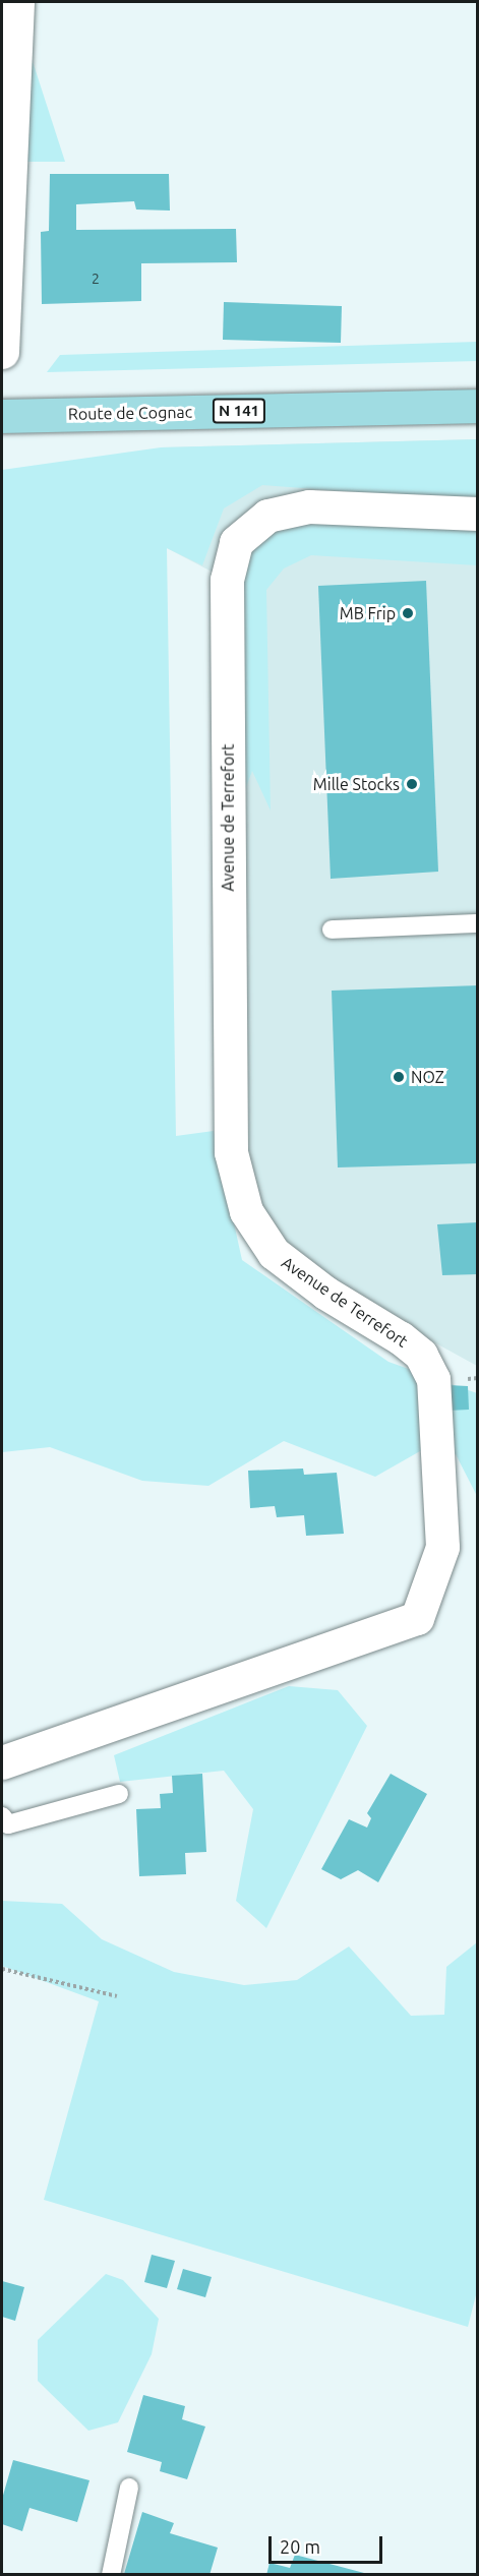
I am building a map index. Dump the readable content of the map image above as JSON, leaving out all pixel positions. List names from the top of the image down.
{
  "streets": {
    "main road": ["N 141", "Route de Cognac"],
    "street": ["Avenue de Terrefort"]
  },
  "places": ["MB Frip", "Mille Stocks", "NOZ"],
  "house_numbers": ["2"],
  "scale_bar": "20 m"
}
